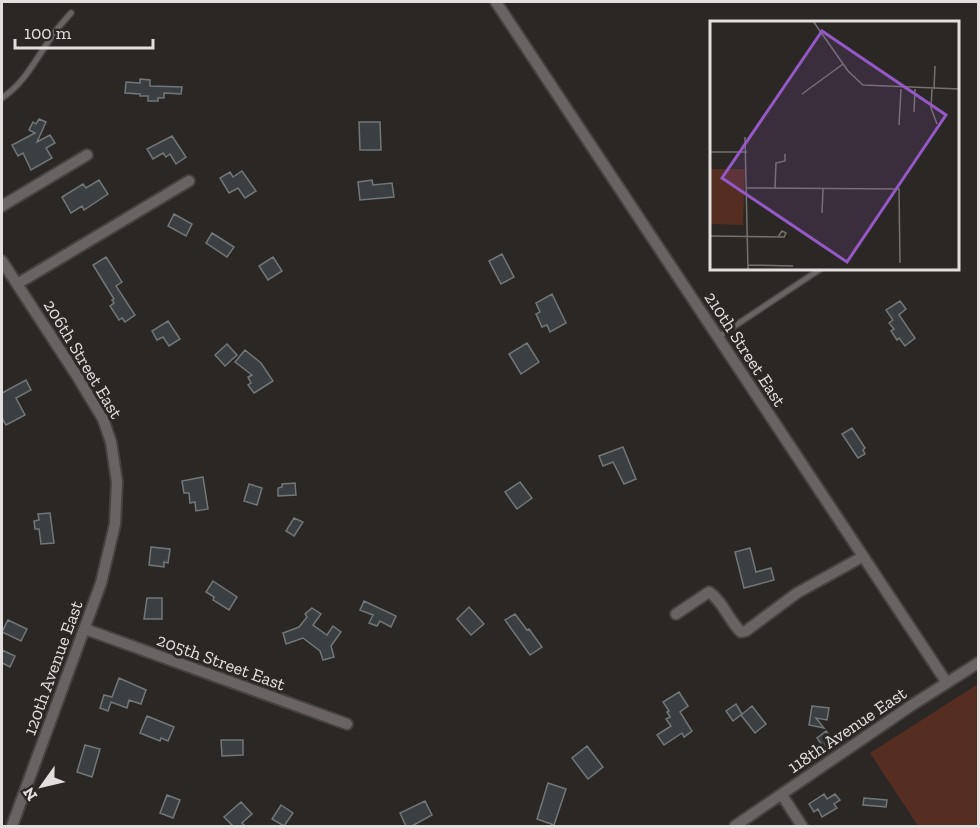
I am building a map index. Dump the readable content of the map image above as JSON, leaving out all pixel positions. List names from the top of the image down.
{
  "streets": {
    "street": [
      "210th Street East",
      "206th Street East",
      "205th Street East",
      "120th Avenue East",
      "118th Avenue East"
    ]
  },
  "crossings": [
    ["210th Street East", "118th Avenue East"],
    ["206th Street East", "120th Avenue East"],
    ["205th Street East", "120th Avenue East"]
  ],
  "scale_bar": "100 m",
  "north": "bottom left"
}
